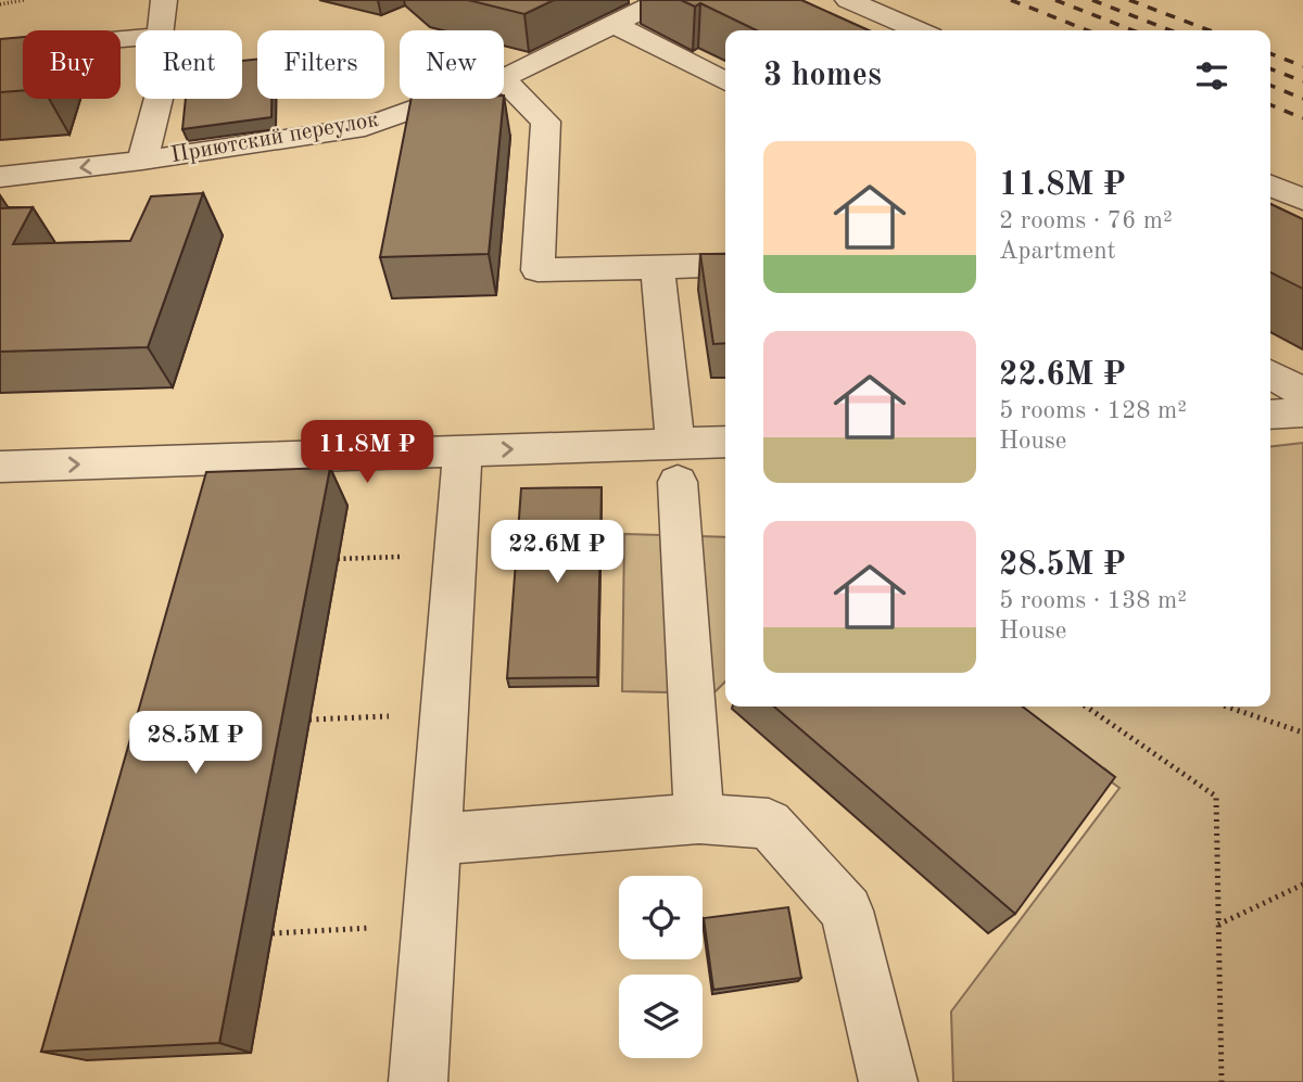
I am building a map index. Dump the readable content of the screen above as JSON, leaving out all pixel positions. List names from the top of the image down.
{
  "streets": {
    "street": ["Приютский переулок"]
  },
  "page": {
    "chip": [
      "Buy",
      "Rent",
      "Filters",
      "New"
    ],
    "heading": "3 homes",
    "list": [
      {
        "name": "11.8M ₽",
        "note": "2 rooms · 76 m² · Apartment"
      },
      {
        "name": "22.6M ₽",
        "note": "5 rooms · 128 m² · House"
      },
      {
        "name": "28.5M ₽",
        "note": "5 rooms · 138 m² · House"
      }
    ],
    "price": ["11.8M ₽", "22.6M ₽", "28.5M ₽"]
  }
}
